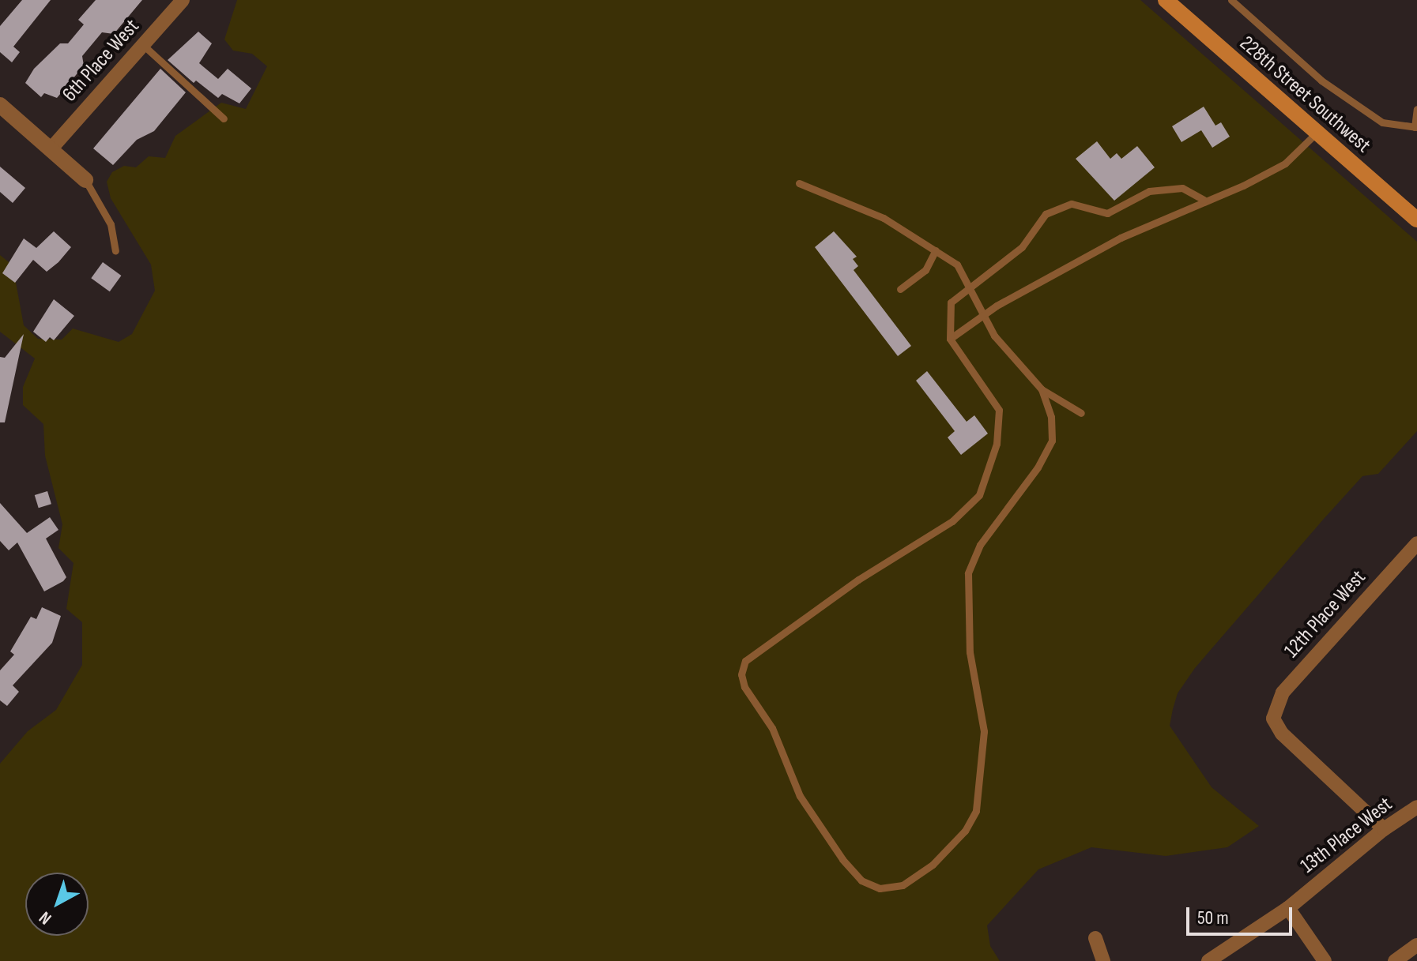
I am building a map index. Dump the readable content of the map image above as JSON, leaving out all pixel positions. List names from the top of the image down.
{
  "streets": {
    "main road": ["228th Street Southwest"],
    "street": ["6th Place West", "12th Place West", "13th Place West"]
  },
  "crossings": [
    ["12th Place West", "13th Place West"]
  ],
  "scale_bar": "50 m",
  "north": "bottom left"
}
